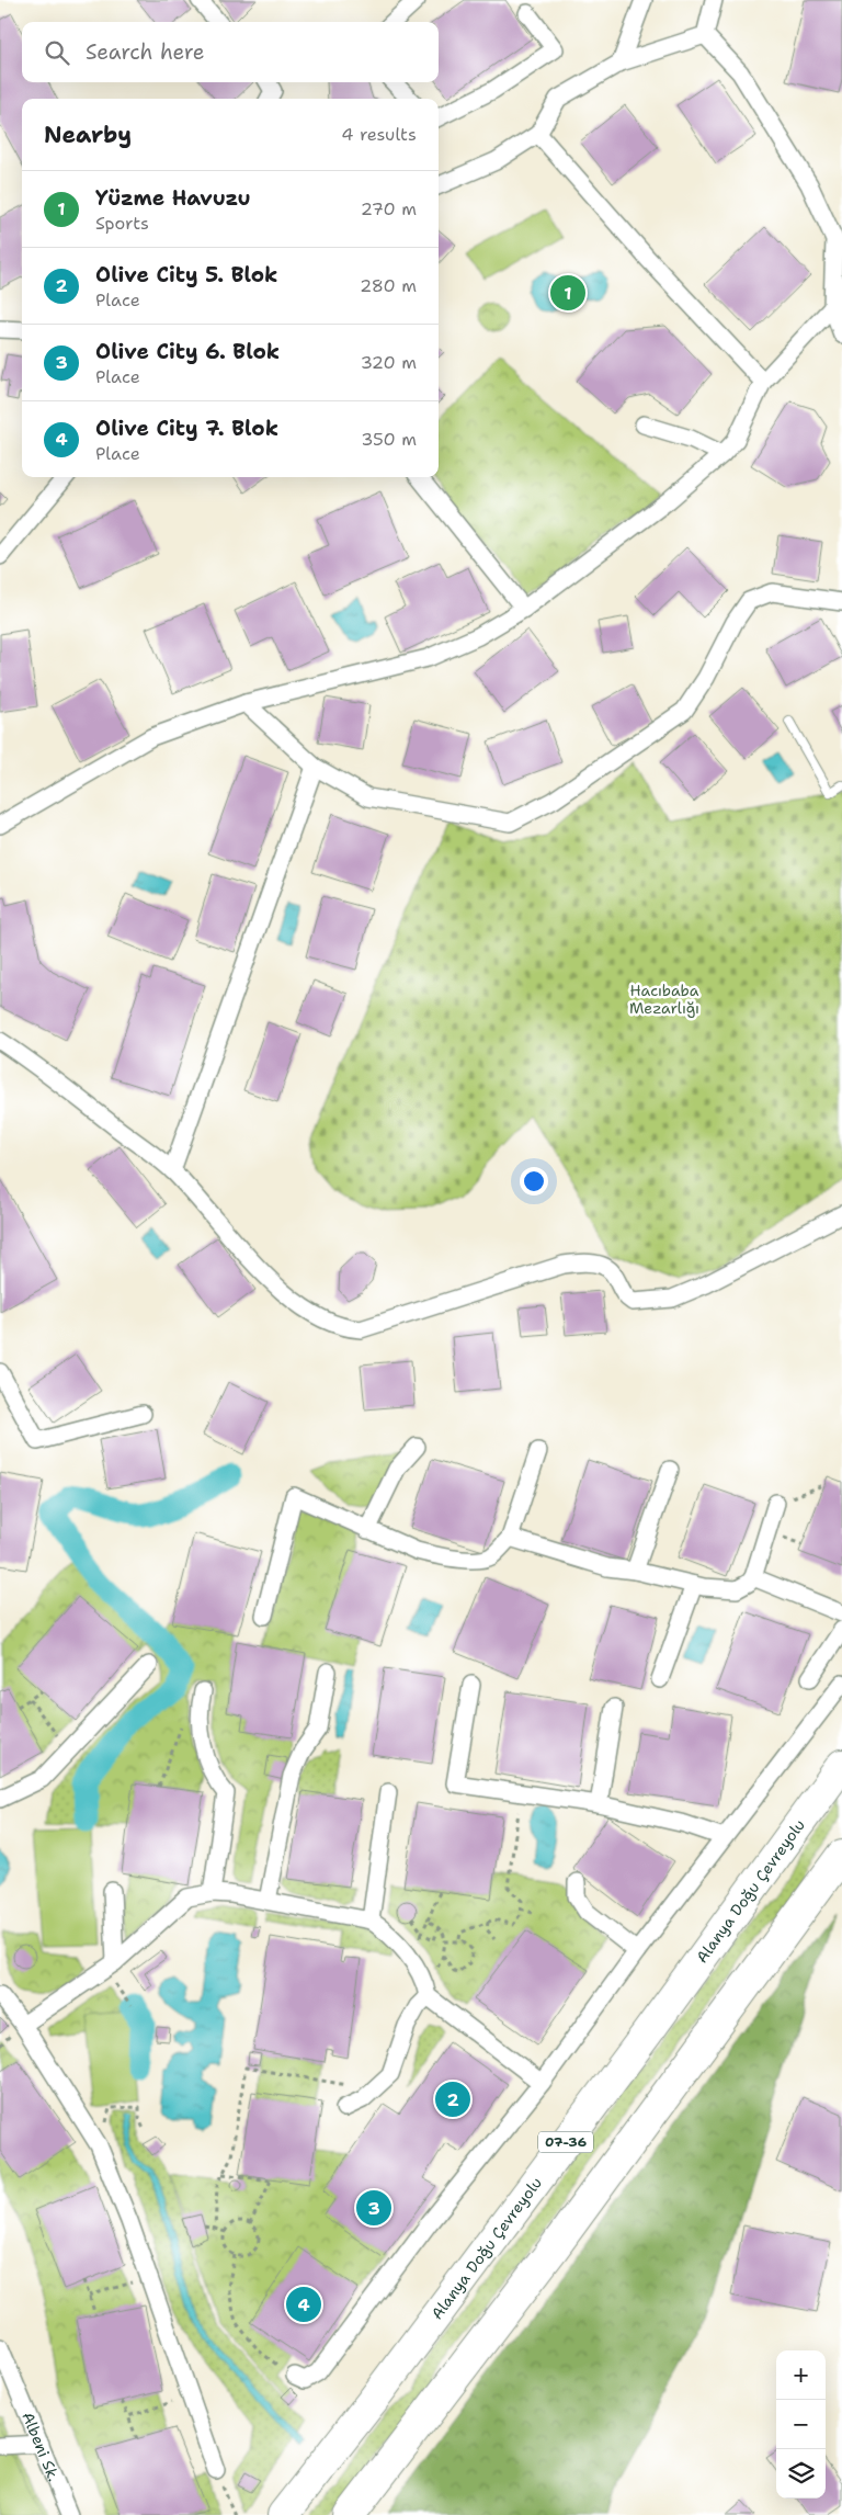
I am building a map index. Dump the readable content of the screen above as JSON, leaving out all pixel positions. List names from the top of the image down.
{
  "streets": {
    "highway": ["Alanya Doğu Çevreyolu", "07-36"],
    "street": ["Albeni Sk."]
  },
  "parks": ["Hacıbaba Mezarlığı"],
  "page": {
    "search": "Search here",
    "heading": ["Nearby", "4 results"],
    "list": [
      {
        "mark": "1",
        "name": "Yüzme Havuzu",
        "note": "Sports",
        "value": "270 m"
      },
      {
        "mark": "2",
        "name": "Olive City 5. Blok",
        "note": "Place",
        "value": "280 m"
      },
      {
        "mark": "3",
        "name": "Olive City 6. Blok",
        "note": "Place",
        "value": "320 m"
      },
      {
        "mark": "4",
        "name": "Olive City 7. Blok",
        "note": "Place",
        "value": "350 m"
      }
    ],
    "pins": [
      "1",
      "2",
      "3",
      "4"
    ],
    "map_buttons": ["+", "−"]
  }
}
